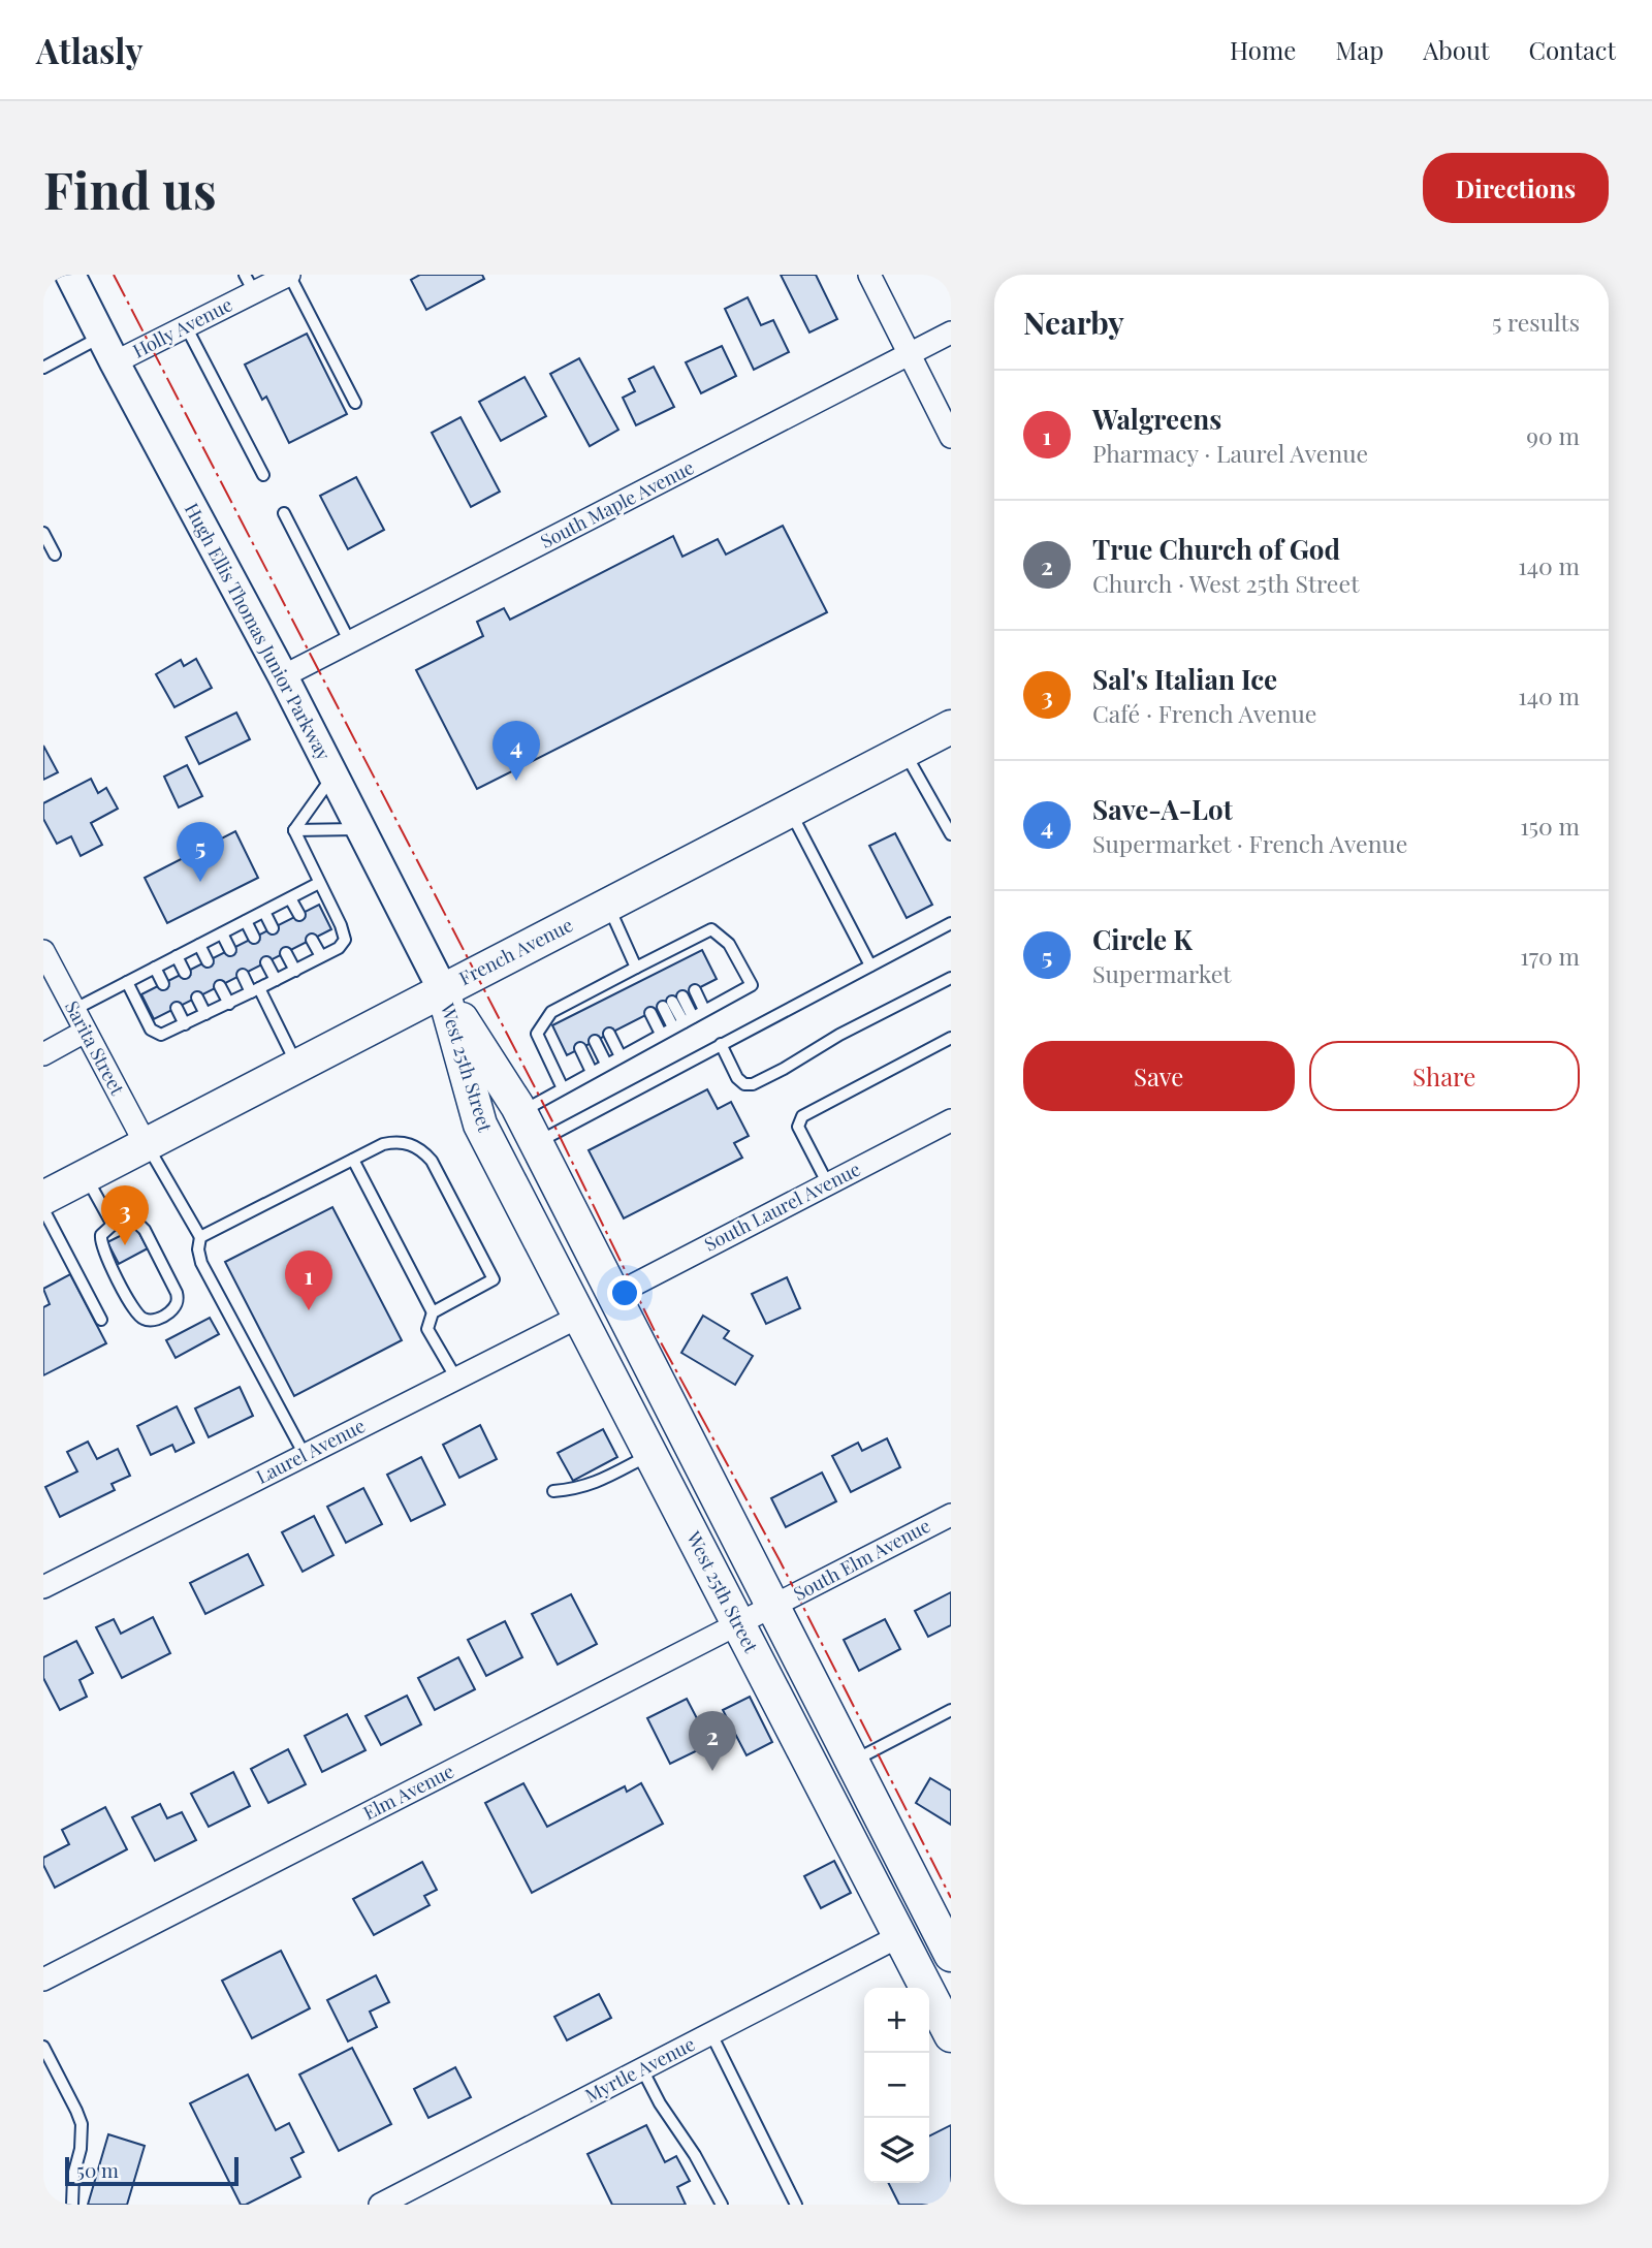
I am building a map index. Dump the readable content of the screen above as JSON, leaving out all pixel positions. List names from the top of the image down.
{
  "streets": {
    "main road": ["Hugh Ellis Thomas Junior Parkway", "French Avenue", "West 25th Street"],
    "street": [
      "Holly Avenue",
      "South Maple Avenue",
      "Sarita Street",
      "South Laurel Avenue",
      "Laurel Avenue",
      "South Elm Avenue",
      "Elm Avenue",
      "Myrtle Avenue"
    ]
  },
  "crossings": [
    ["Holly Avenue", "Hugh Ellis Thomas Junior Parkway"],
    ["South Maple Avenue", "Hugh Ellis Thomas Junior Parkway"],
    ["Hugh Ellis Thomas Junior Parkway", "French Avenue"],
    ["Hugh Ellis Thomas Junior Parkway", "West 25th Street"],
    ["French Avenue", "Sarita Street"],
    ["French Avenue", "West 25th Street"],
    ["West 25th Street", "South Laurel Avenue"],
    ["West 25th Street", "Laurel Avenue"],
    ["West 25th Street", "South Elm Avenue"],
    ["West 25th Street", "Elm Avenue"],
    ["West 25th Street", "Myrtle Avenue"],
    ["South Elm Avenue", "Elm Avenue"]
  ],
  "scale_bar": "50 m",
  "page": {
    "header": "Atlasly",
    "nav": [
      "Home",
      "Map",
      "About",
      "Contact"
    ],
    "buttons": [
      "Directions",
      ["Save", "Share"]
    ],
    "title": "Find us",
    "heading": ["Nearby", "5 results"],
    "list": [
      {
        "mark": "1",
        "name": "Walgreens",
        "note": "Pharmacy · Laurel Avenue",
        "value": "90 m"
      },
      {
        "mark": "2",
        "name": "True Church of God",
        "note": "Church · West 25th Street",
        "value": "140 m"
      },
      {
        "mark": "3",
        "name": "Sal's Italian Ice",
        "note": "Café · French Avenue",
        "value": "140 m"
      },
      {
        "mark": "4",
        "name": "Save-A-Lot",
        "note": "Supermarket · French Avenue",
        "value": "150 m"
      },
      {
        "mark": "5",
        "name": "Circle K",
        "note": "Supermarket",
        "value": "170 m"
      }
    ],
    "pins": [
      "4",
      "5",
      "3",
      "1",
      "2"
    ],
    "map_buttons": ["+", "−"],
    "scale": "50 m"
  }
}
